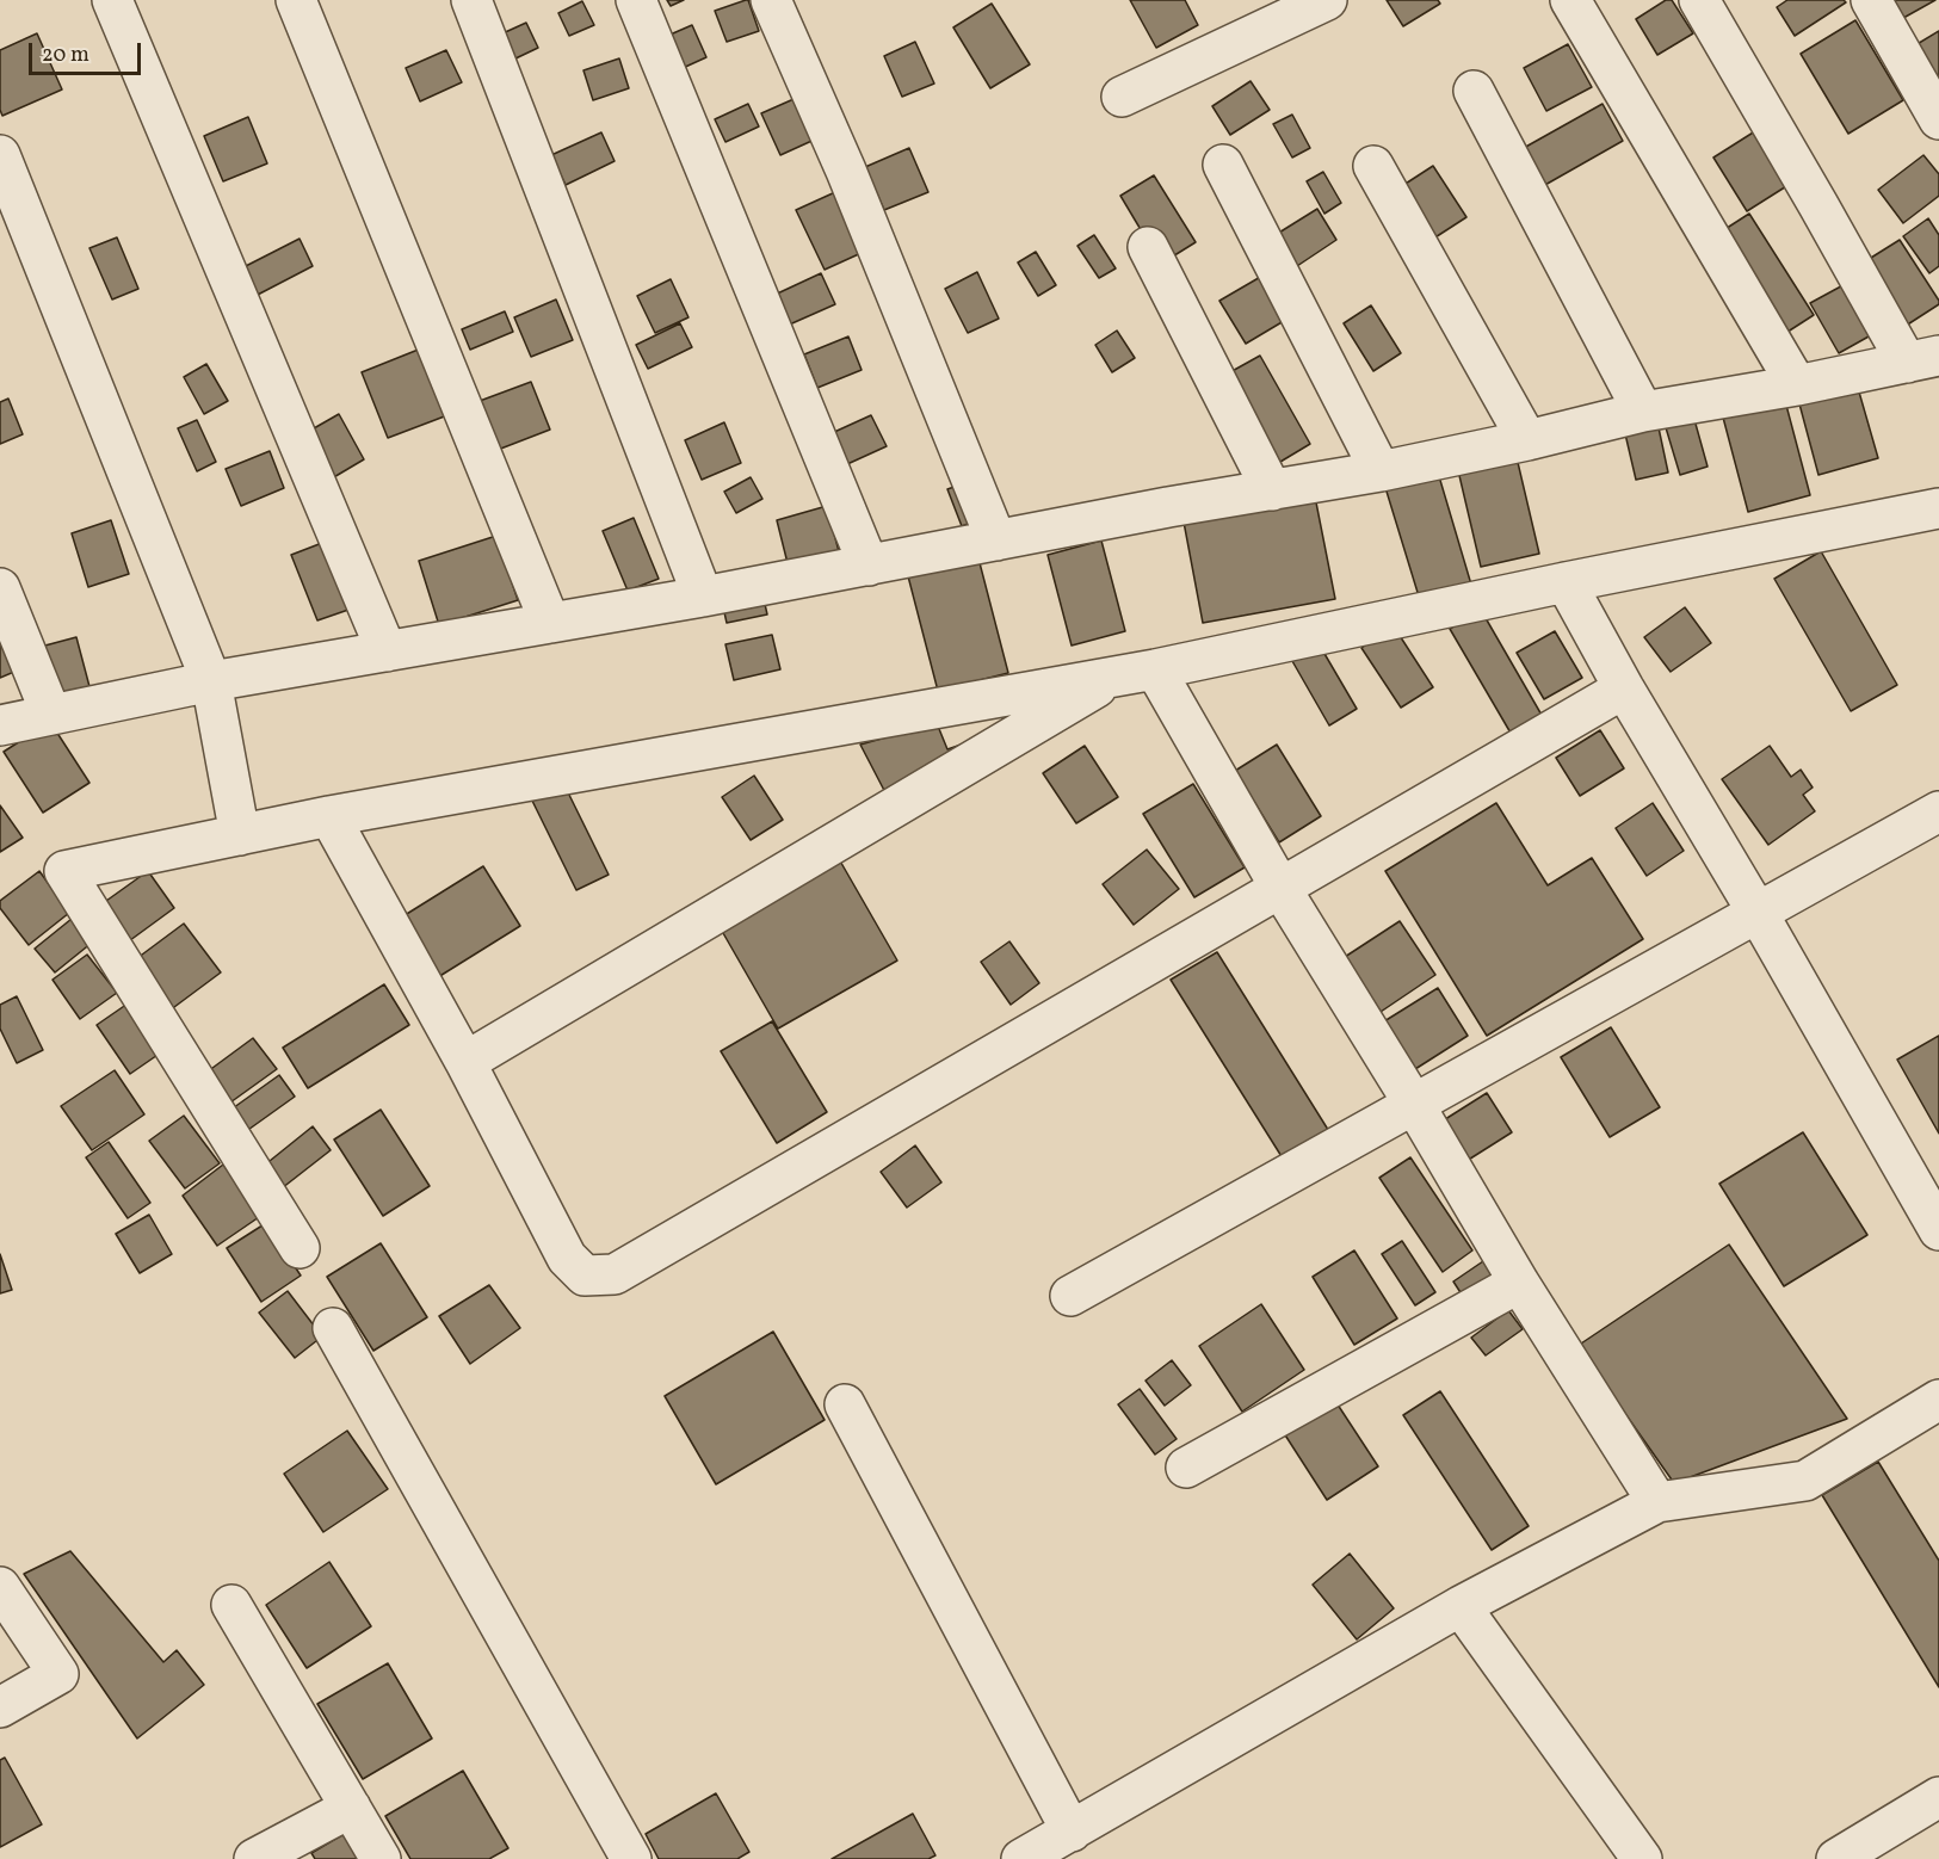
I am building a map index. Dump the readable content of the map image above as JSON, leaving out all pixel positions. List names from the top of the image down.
{
  "scale_bar": "20 m"
}
